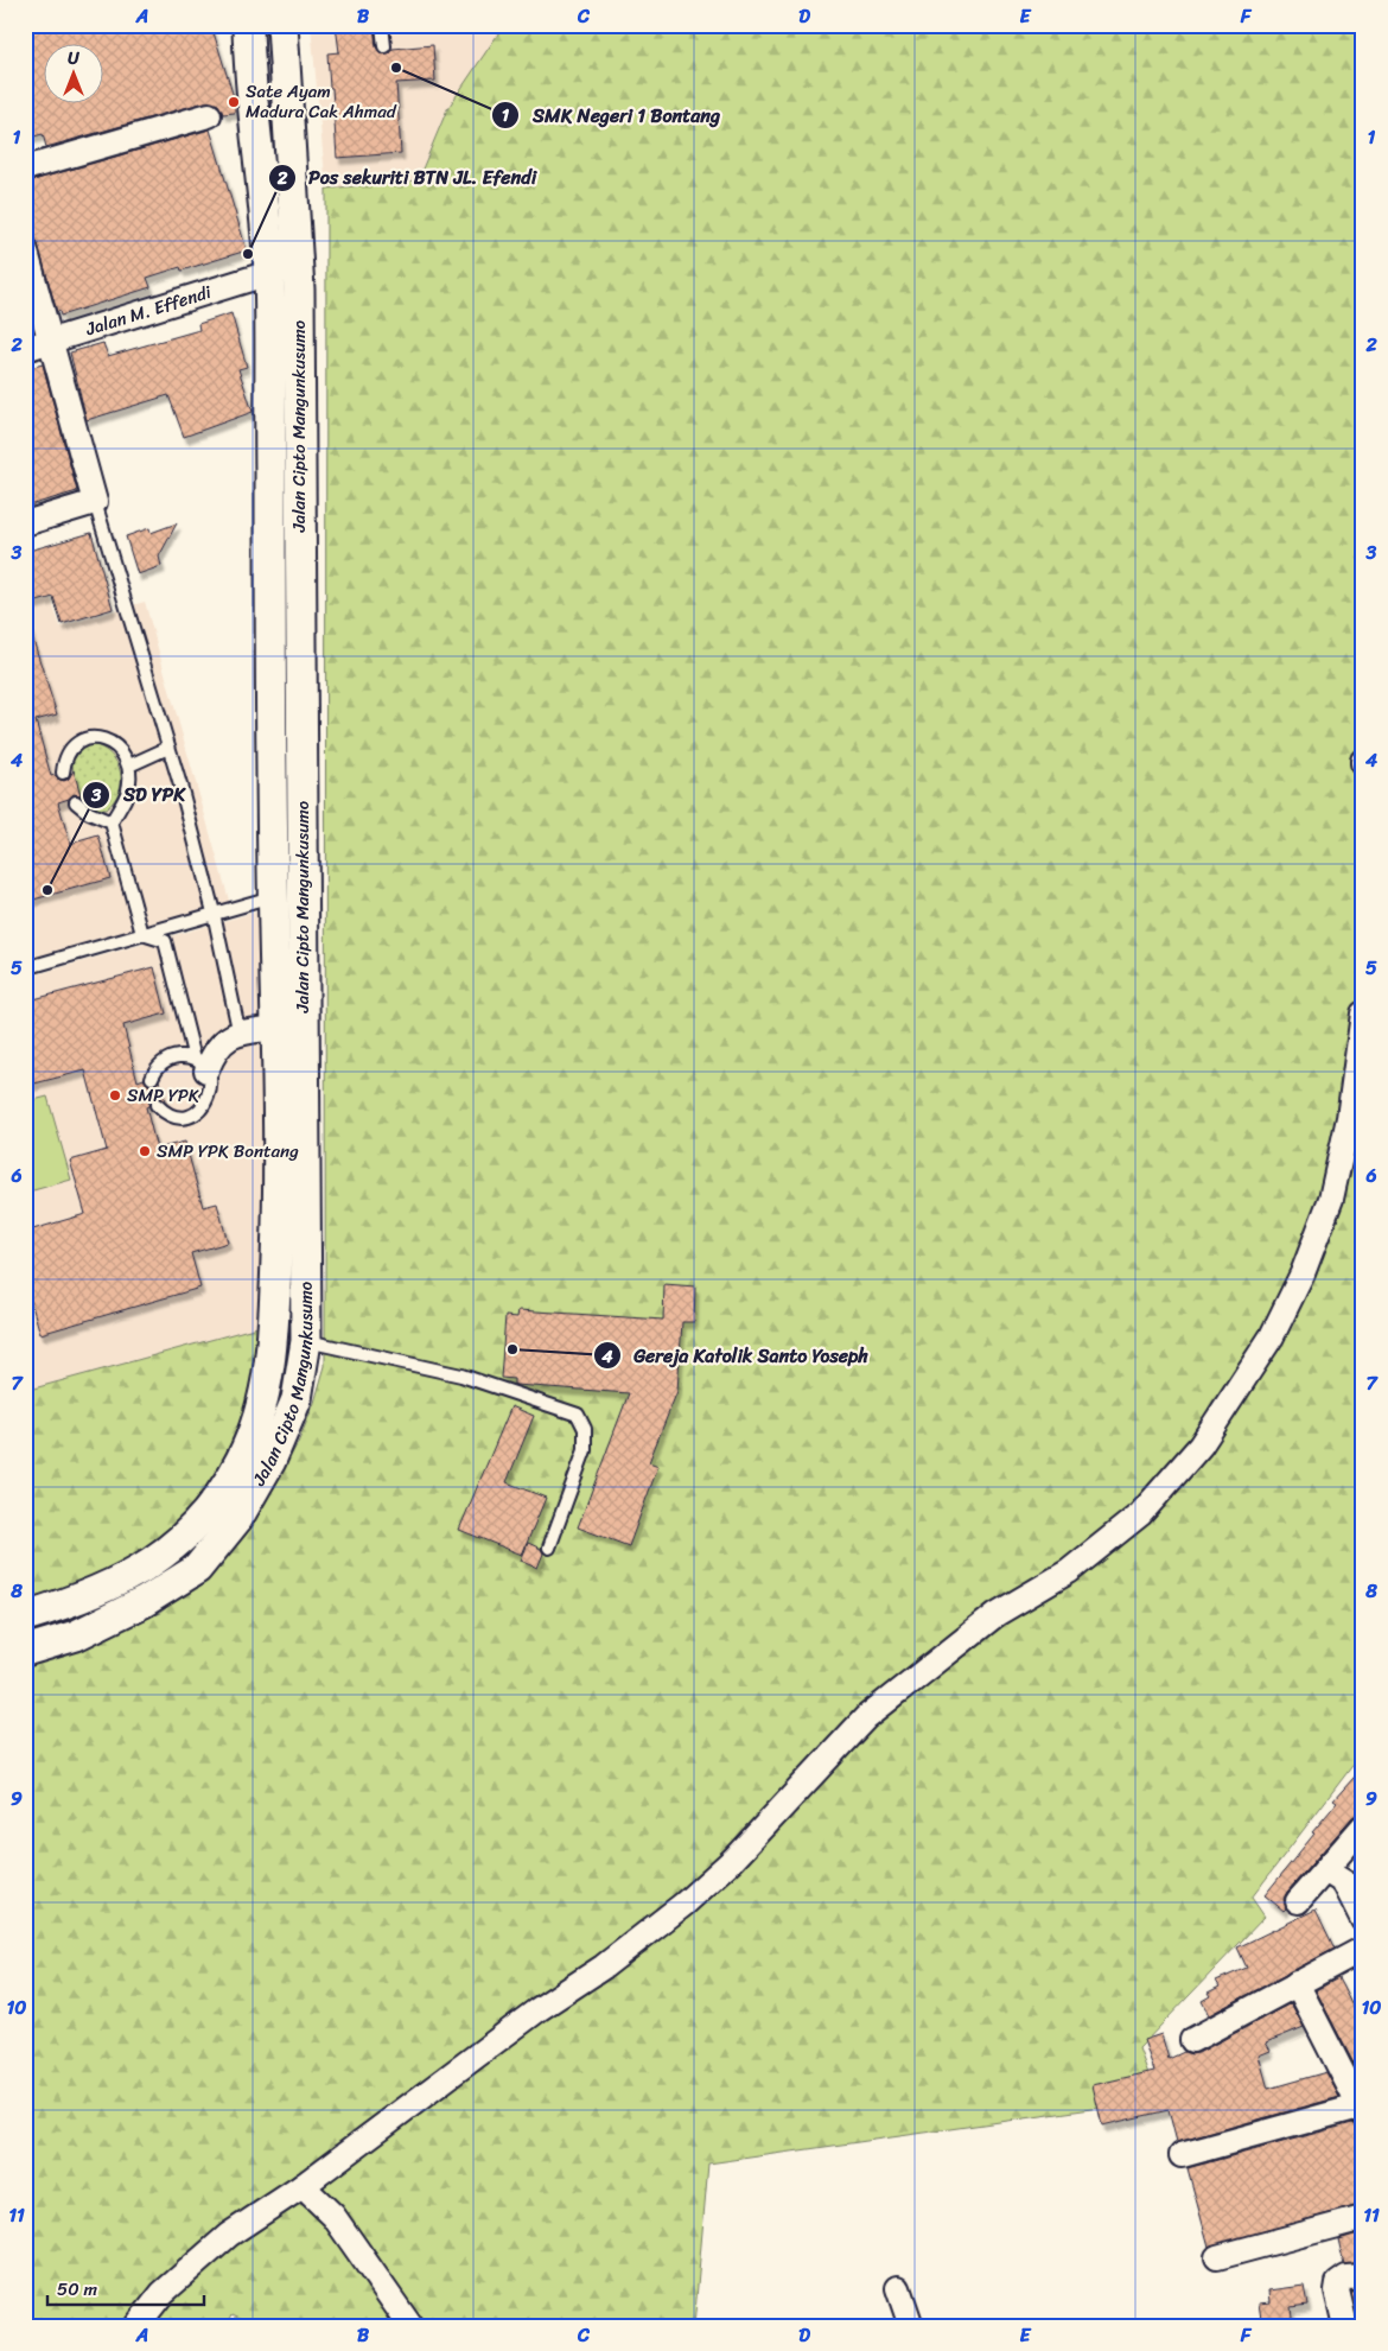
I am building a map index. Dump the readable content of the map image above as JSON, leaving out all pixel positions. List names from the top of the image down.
{
  "streets": {
    "street": ["Jalan M. Effendi", "Jalan Cipto Mangunkusumo"]
  },
  "crossings": [
    ["Jalan M. Effendi", "Jalan Cipto Mangunkusumo"]
  ],
  "places": [
    "SMK Negeri 1 Bontang",
    "Sate Ayam Madura Cak Ahmad",
    "Pos sekuriti BTN JL. Efendi",
    "SD YPK",
    "SMP YPK",
    "SMP YPK Bontang",
    "Gereja Katolik Santo Yoseph"
  ],
  "scale_bar": "50 m",
  "north": "top",
  "grid": {
    "columns": [
      "A",
      "B",
      "C",
      "D",
      "E",
      "F"
    ],
    "rows": [
      "1",
      "2",
      "3",
      "4",
      "5",
      "6",
      "7",
      "8",
      "9",
      "10",
      "11"
    ]
  }
}
